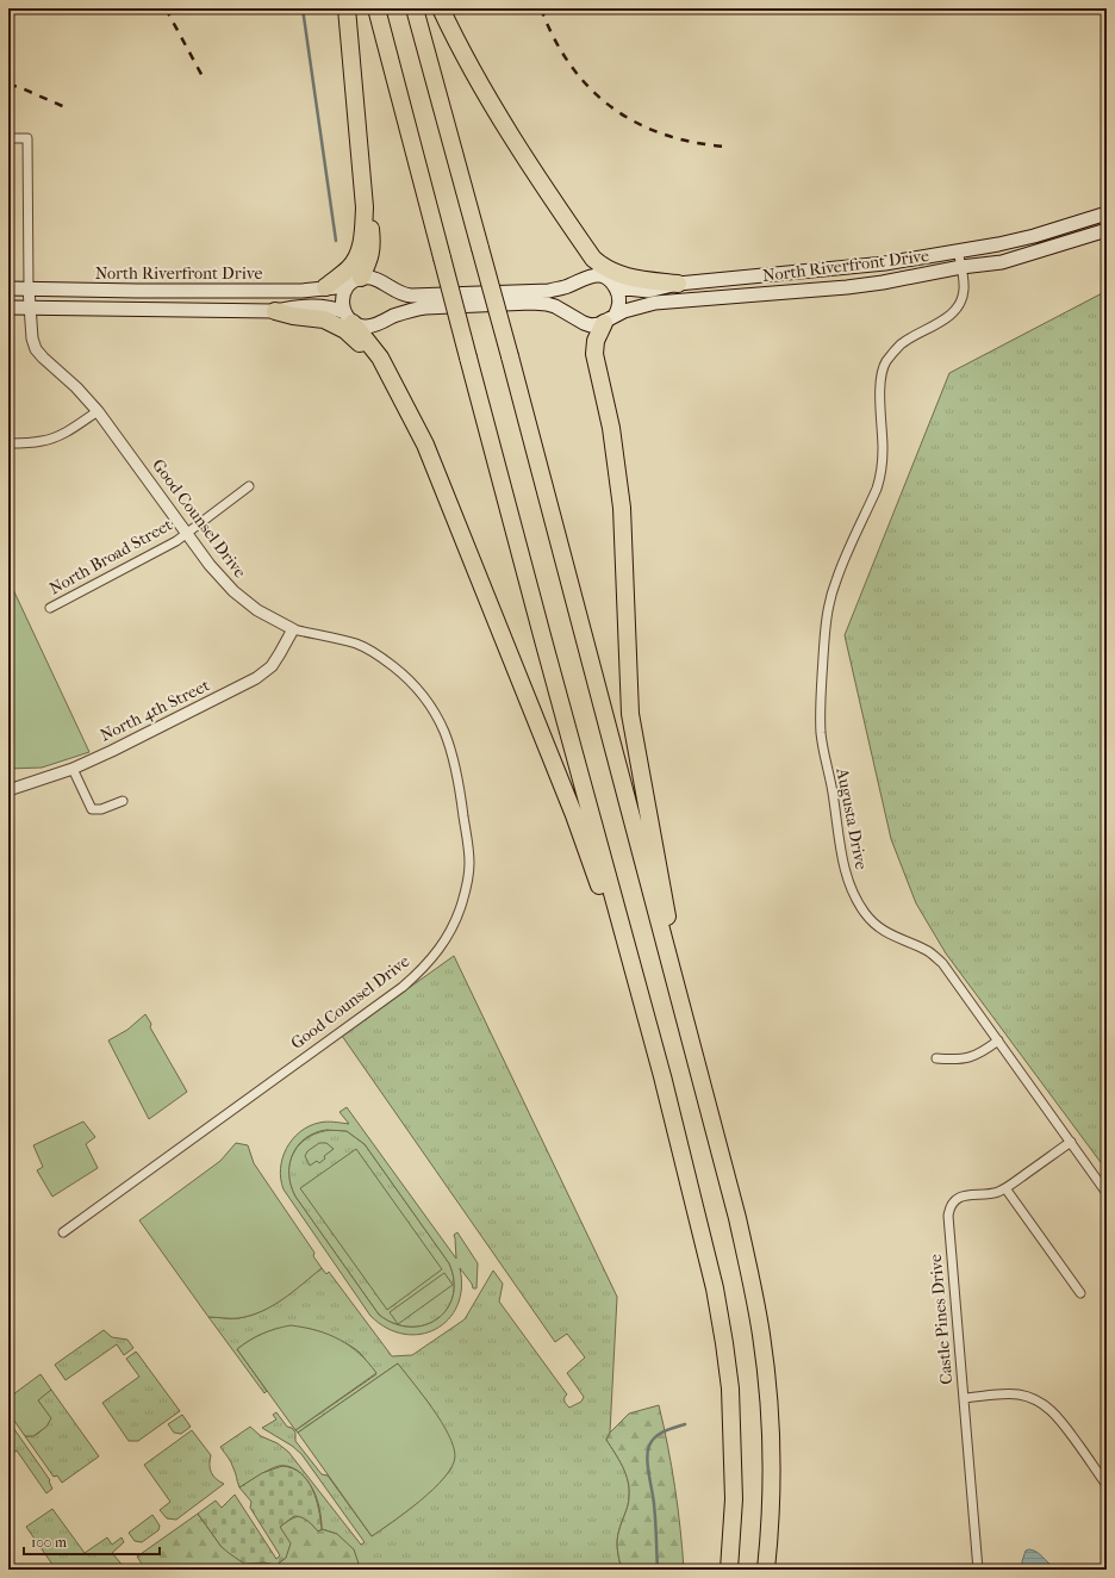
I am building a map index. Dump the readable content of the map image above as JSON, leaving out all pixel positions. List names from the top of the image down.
{
  "streets": {
    "main road": ["North Riverfront Drive"],
    "street": [
      "Good Counsel Drive",
      "North Broad Street",
      "North 4th Street",
      "Augusta Drive",
      "Castle Pines Drive"
    ]
  },
  "crossings": [
    ["North Riverfront Drive", "Good Counsel Drive"],
    ["North Riverfront Drive", "Augusta Drive"],
    ["Good Counsel Drive", "North Broad Street"],
    ["Good Counsel Drive", "North 4th Street"],
    ["Augusta Drive", "Castle Pines Drive"]
  ],
  "scale_bar": "100 m"
}
